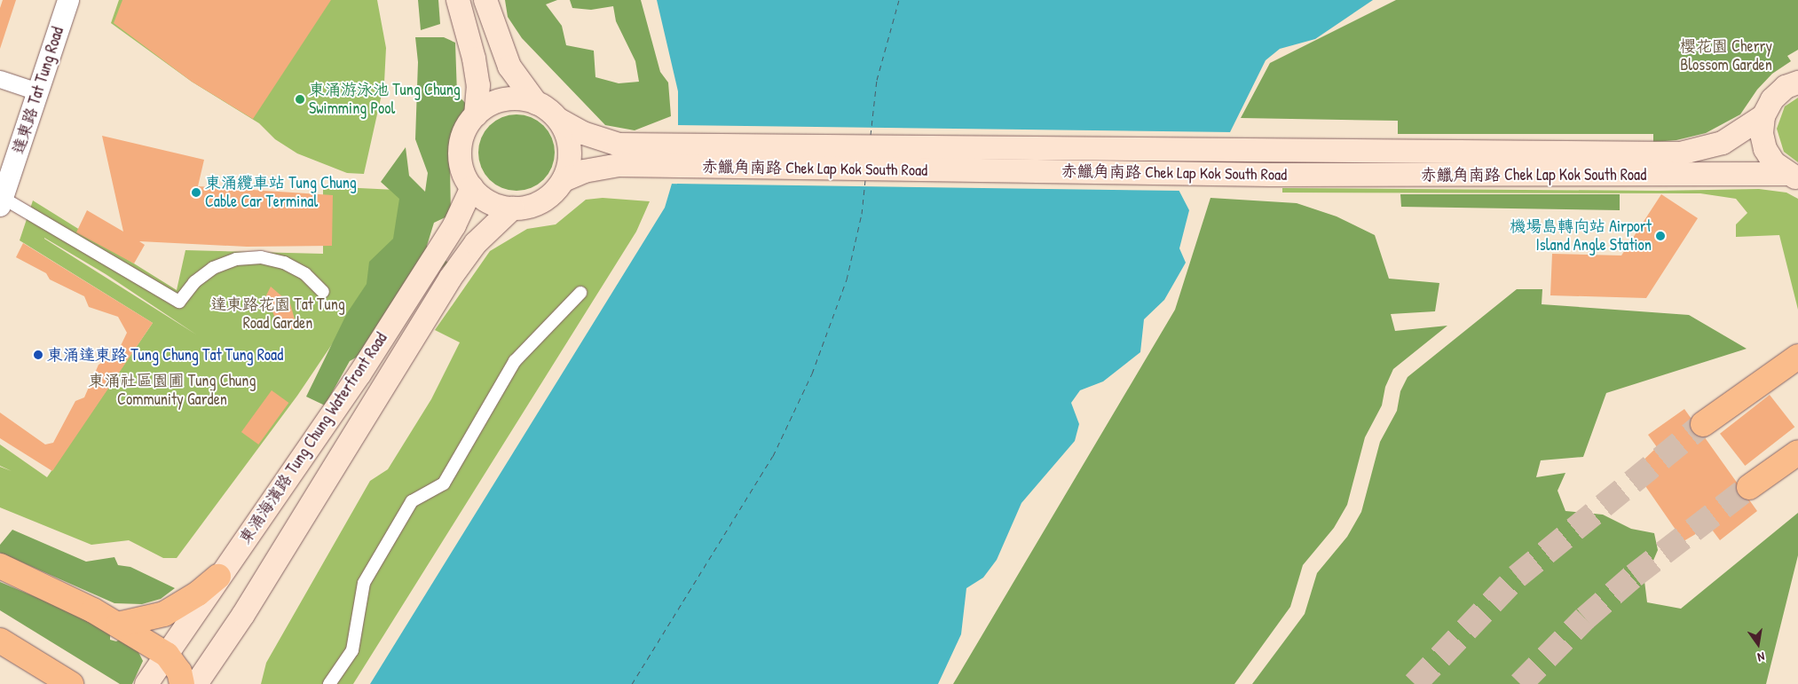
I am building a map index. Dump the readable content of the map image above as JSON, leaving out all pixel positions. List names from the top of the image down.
{
  "streets": {
    "main road": ["赤鱲角南路 Chek Lap Kok South Road", "東涌海濱路 Tung Chung Waterfront Road"],
    "street": ["達東路 Tat Tung Road"]
  },
  "crossings": [
    ["赤鱲角南路 Chek Lap Kok South Road", "東涌海濱路 Tung Chung Waterfront Road"]
  ],
  "parks": ["櫻花園 Cherry Blossom Garden", "達東路花園 Tat Tung Road Garden", "東涌社區園圃 Tung Chung Community Garden"],
  "places": [
    "東涌游泳池 Tung Chung Swimming Pool",
    "東涌纜車站 Tung Chung Cable Car Terminal",
    "機場島轉向站 Airport Island Angle Station",
    "東涌達東路 Tung Chung Tat Tung Road"
  ],
  "north": "bottom"
}
